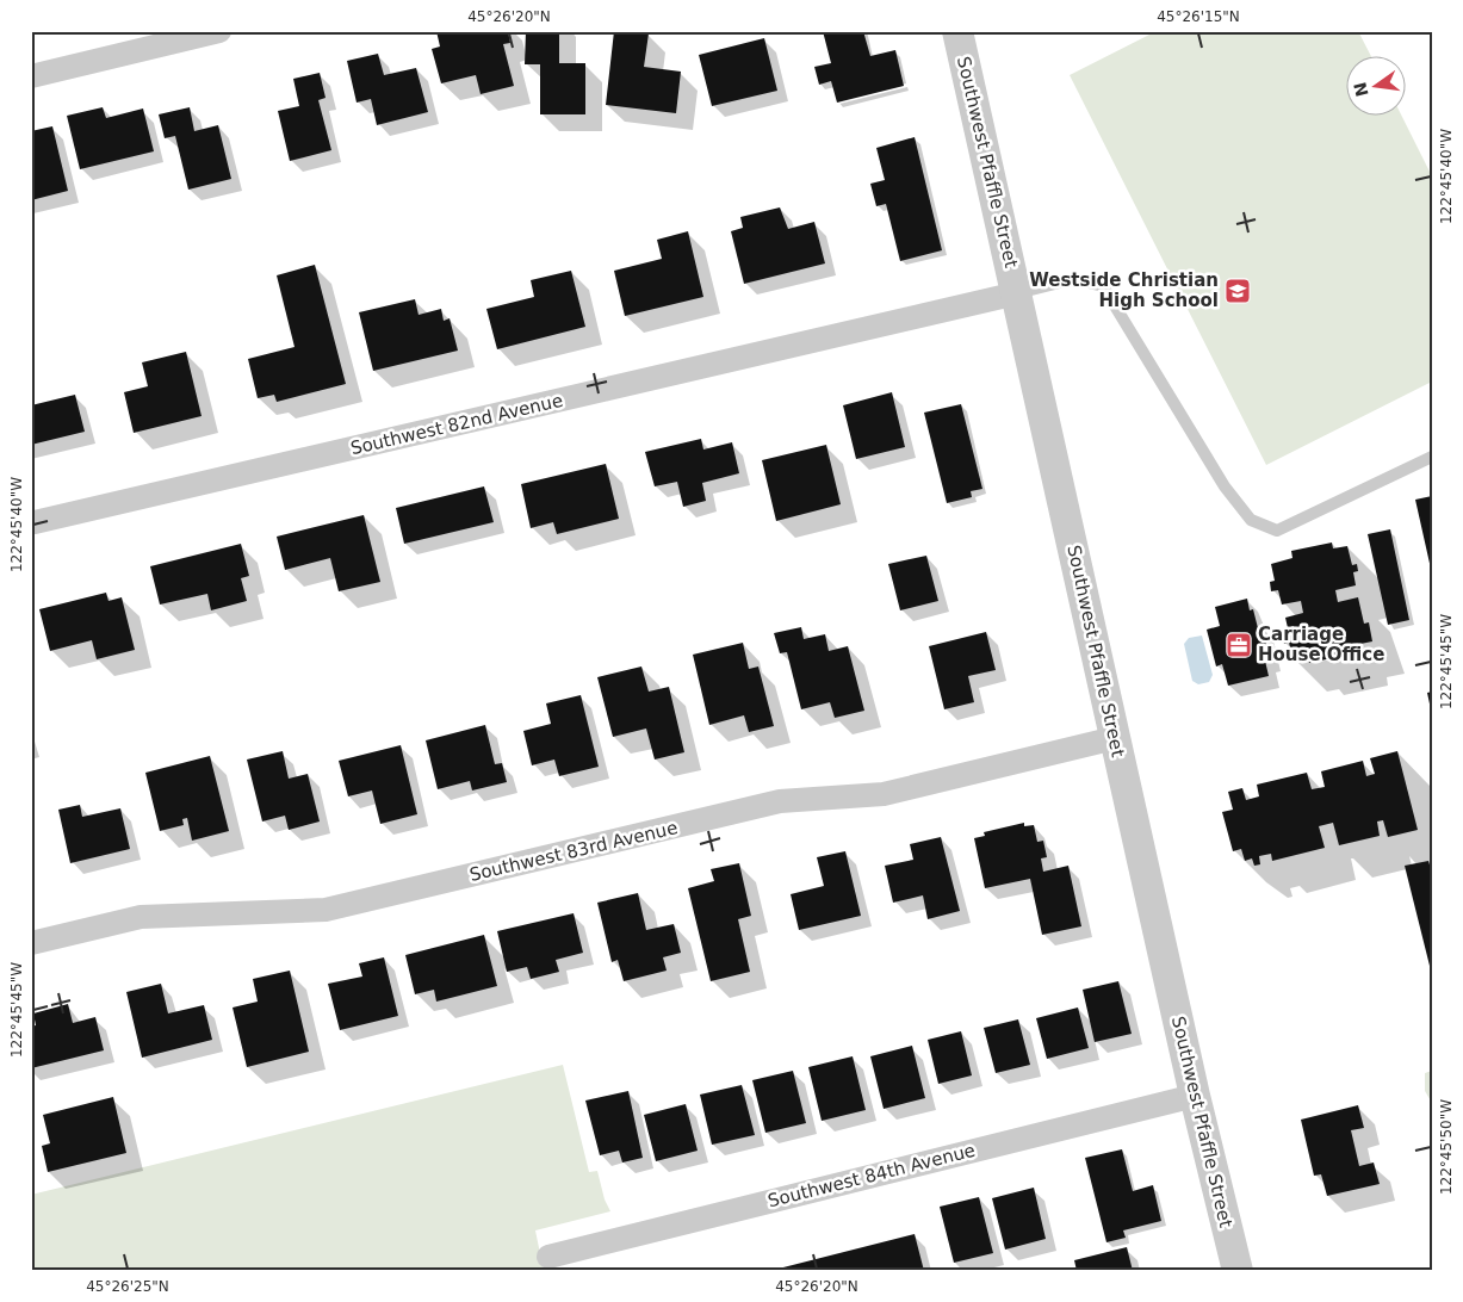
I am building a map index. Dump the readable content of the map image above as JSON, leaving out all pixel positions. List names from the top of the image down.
{
  "streets": {
    "street": [
      "Southwest Pfaffle Street",
      "Southwest 82nd Avenue",
      "Southwest 83rd Avenue",
      "Southwest 84th Avenue"
    ]
  },
  "crossings": [
    ["Southwest Pfaffle Street", "Southwest 82nd Avenue"],
    ["Southwest Pfaffle Street", "Southwest 83rd Avenue"],
    ["Southwest Pfaffle Street", "Southwest 84th Avenue"]
  ],
  "places": {
    "school or university": ["Westside Christian High School"],
    "office": ["Carriage House Office"]
  },
  "north": "left",
  "coordinates": [
    "45°26'20\"N",
    "45°26'15\"N",
    "122°45'40\"W",
    "122°45'45\"W",
    "122°45'50\"W",
    "45°26'25\"N"
  ]
}
